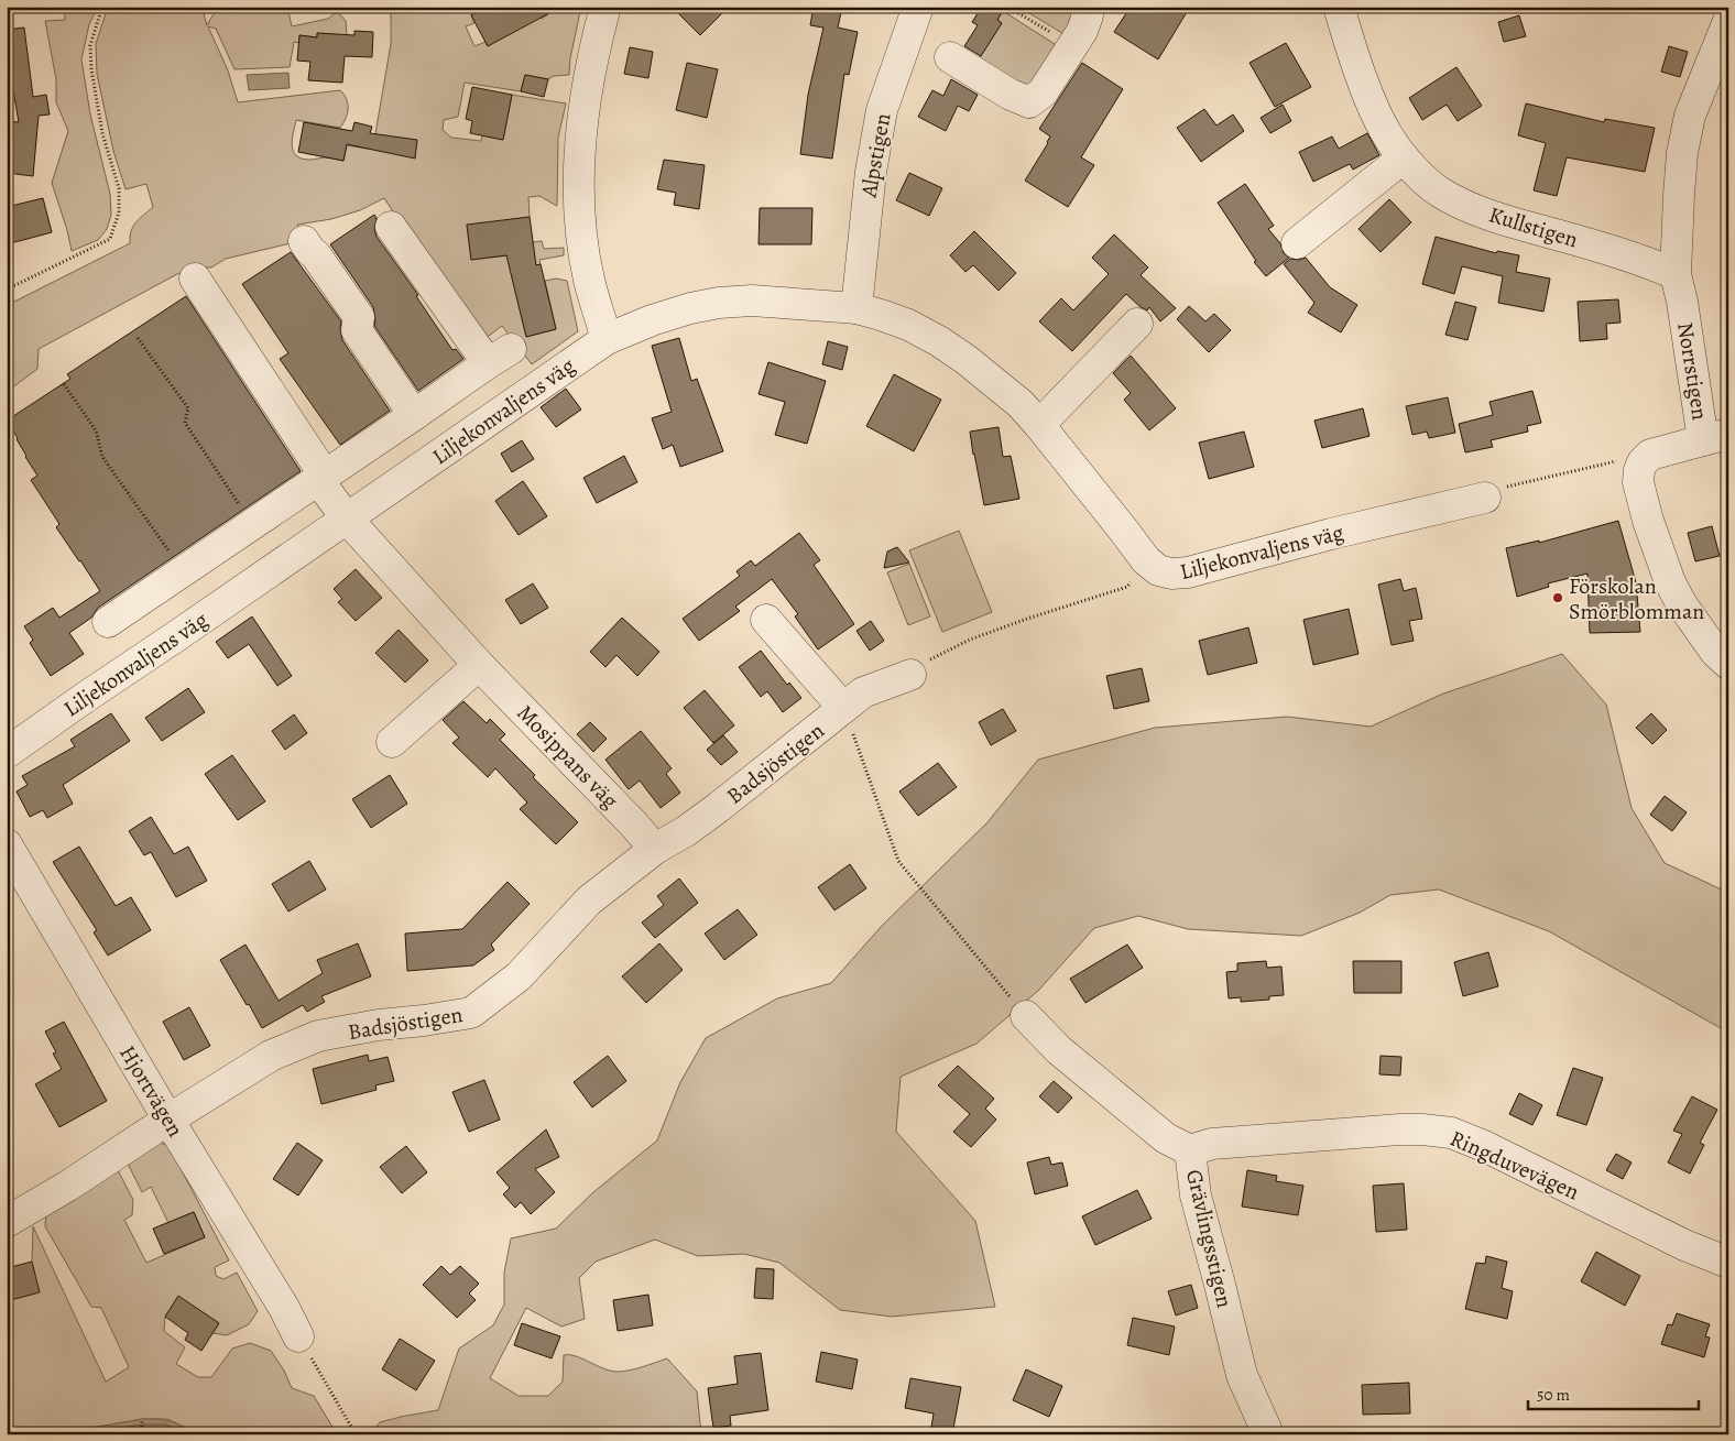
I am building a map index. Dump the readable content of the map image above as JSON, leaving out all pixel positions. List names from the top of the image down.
{
  "streets": {
    "street": [
      "Alpstigen",
      "Kullstigen",
      "Norrstigen",
      "Liljekonvaljens väg",
      "Mosippans väg",
      "Badsjöstigen",
      "Hjortvägen",
      "Ringduvevägen",
      "Grävlingsstigen"
    ]
  },
  "crossings": [
    ["Alpstigen", "Liljekonvaljens väg"],
    ["Kullstigen", "Norrstigen"],
    ["Liljekonvaljens väg", "Mosippans väg"],
    ["Mosippans väg", "Badsjöstigen"],
    ["Badsjöstigen", "Hjortvägen"],
    ["Ringduvevägen", "Grävlingsstigen"]
  ],
  "places": ["Förskolan Smörblomman"],
  "scale_bar": "50 m"
}
